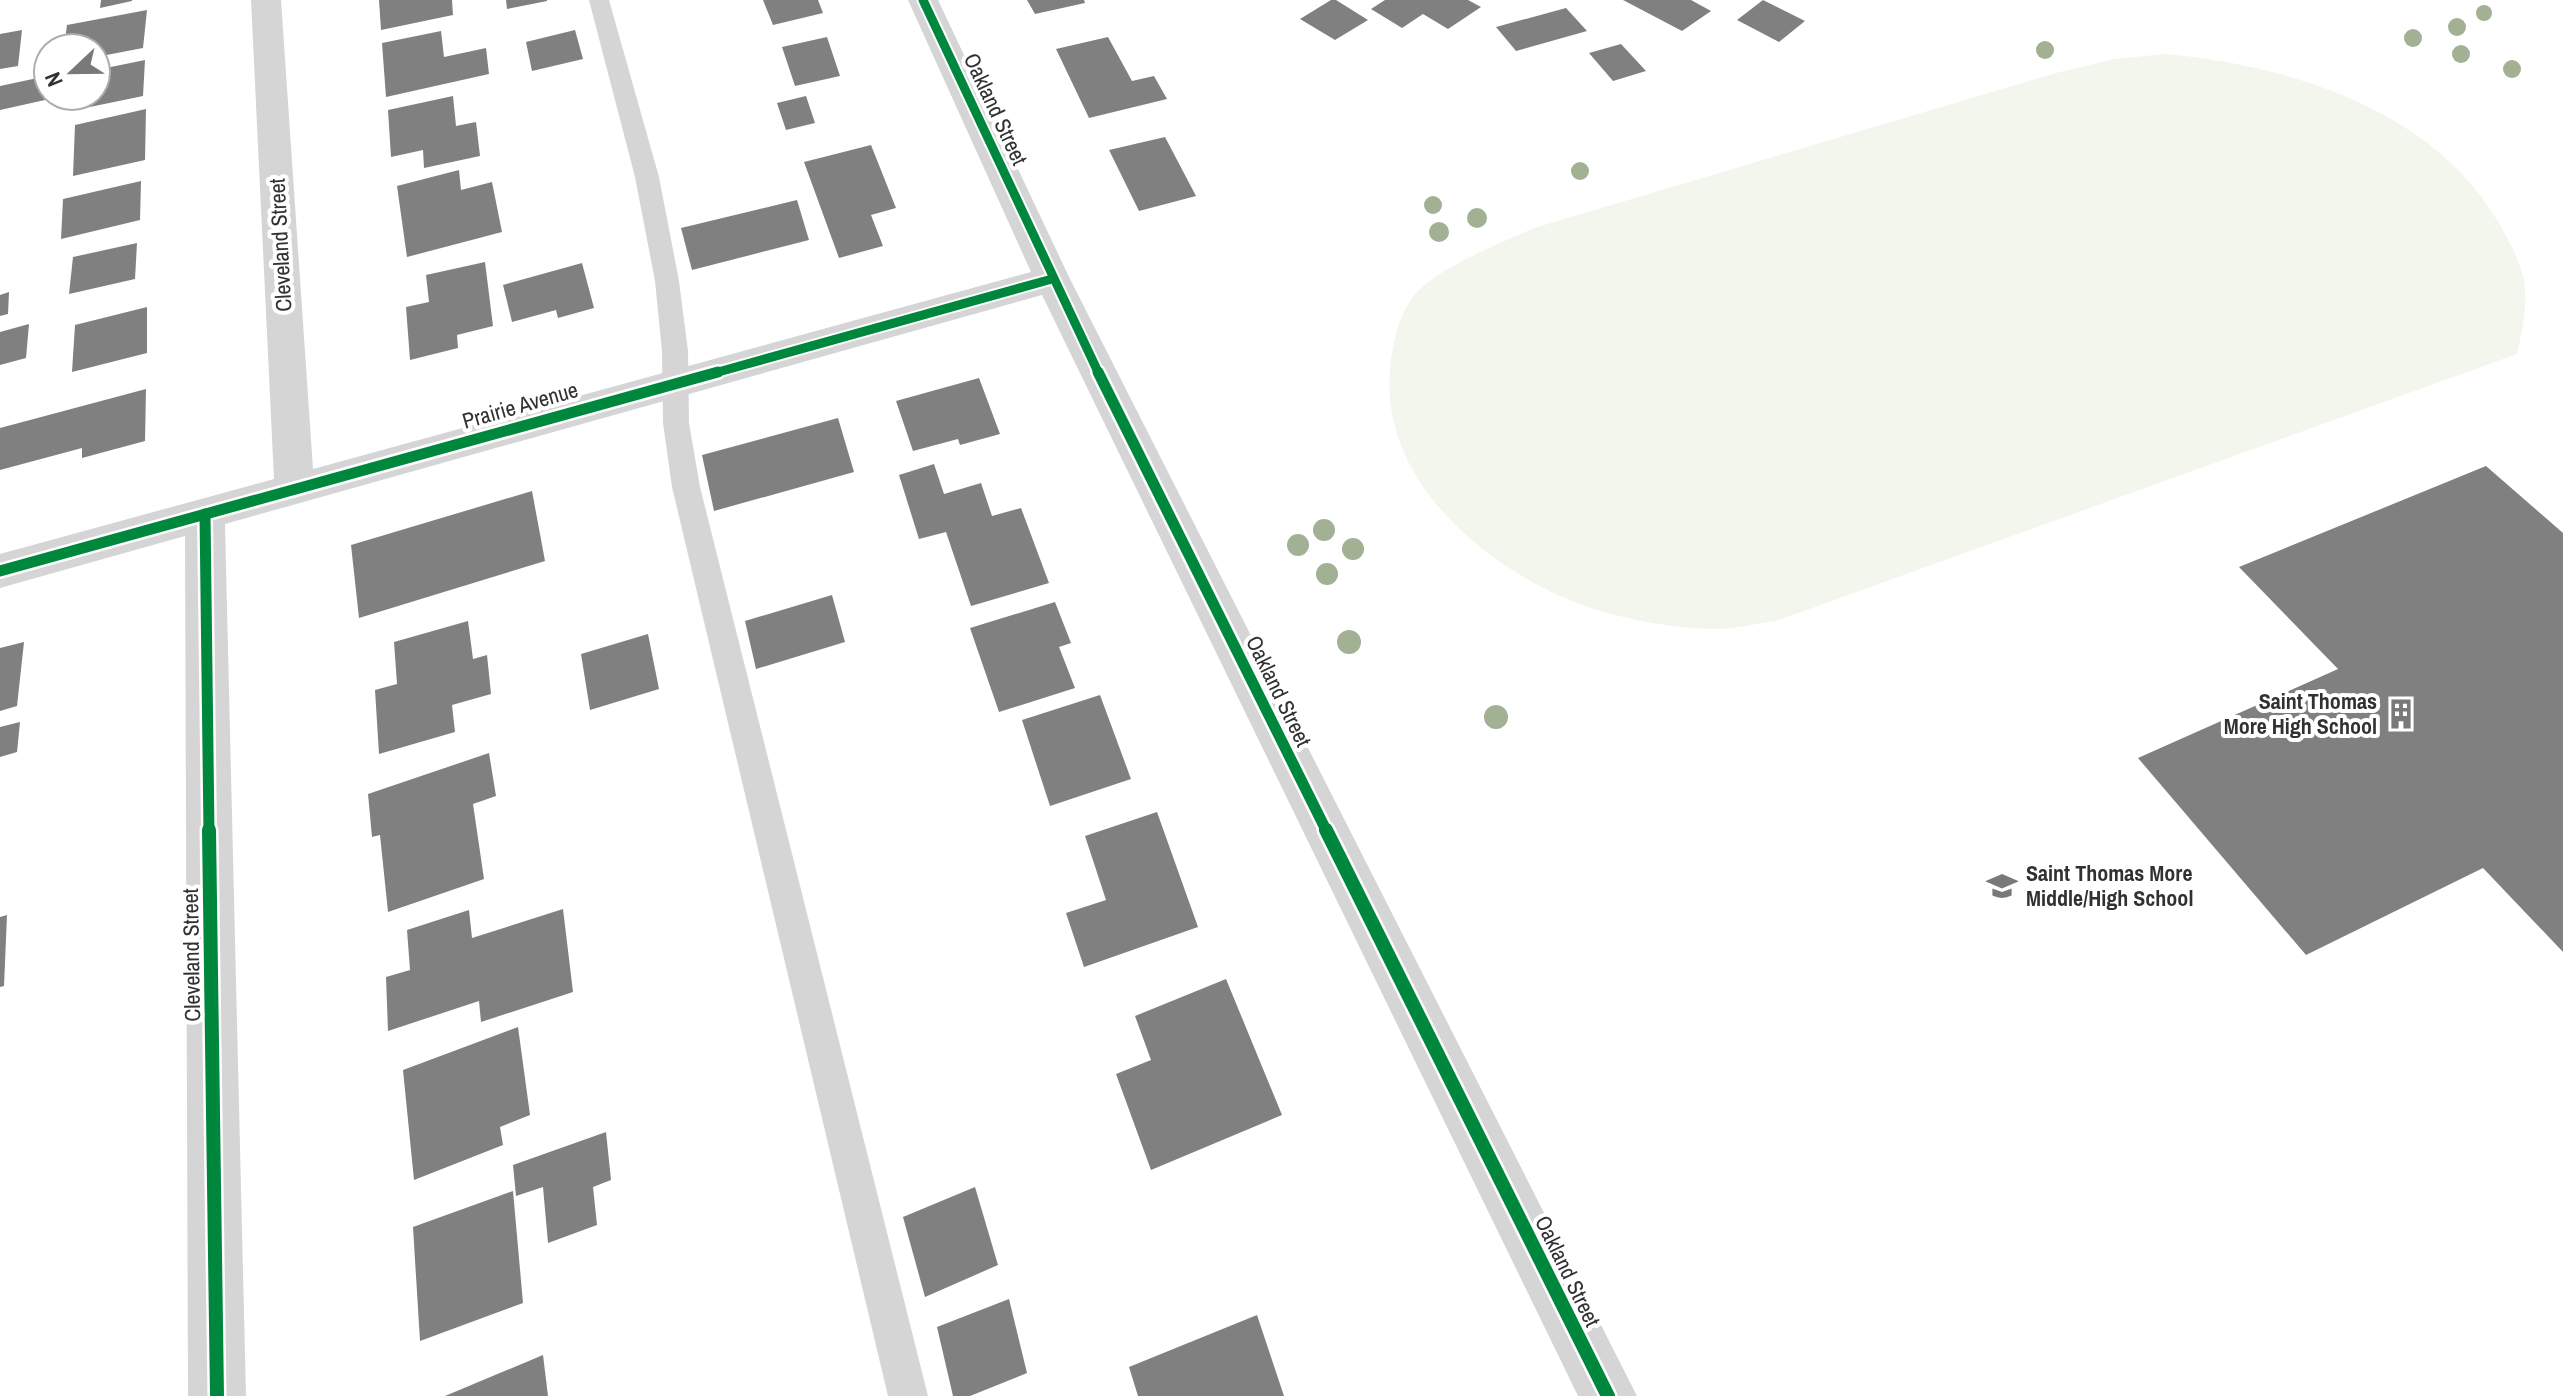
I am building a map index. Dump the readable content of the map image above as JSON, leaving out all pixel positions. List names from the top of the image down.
{
  "streets": {
    "street": ["Oakland Street", "Cleveland Street", "Prairie Avenue"]
  },
  "crossings": [
    ["Oakland Street", "Prairie Avenue"],
    ["Cleveland Street", "Prairie Avenue"]
  ],
  "places": {
    "building": ["Saint Thomas More High School"],
    "school or university": ["Saint Thomas More Middle/High School"]
  },
  "north": "left"
}
